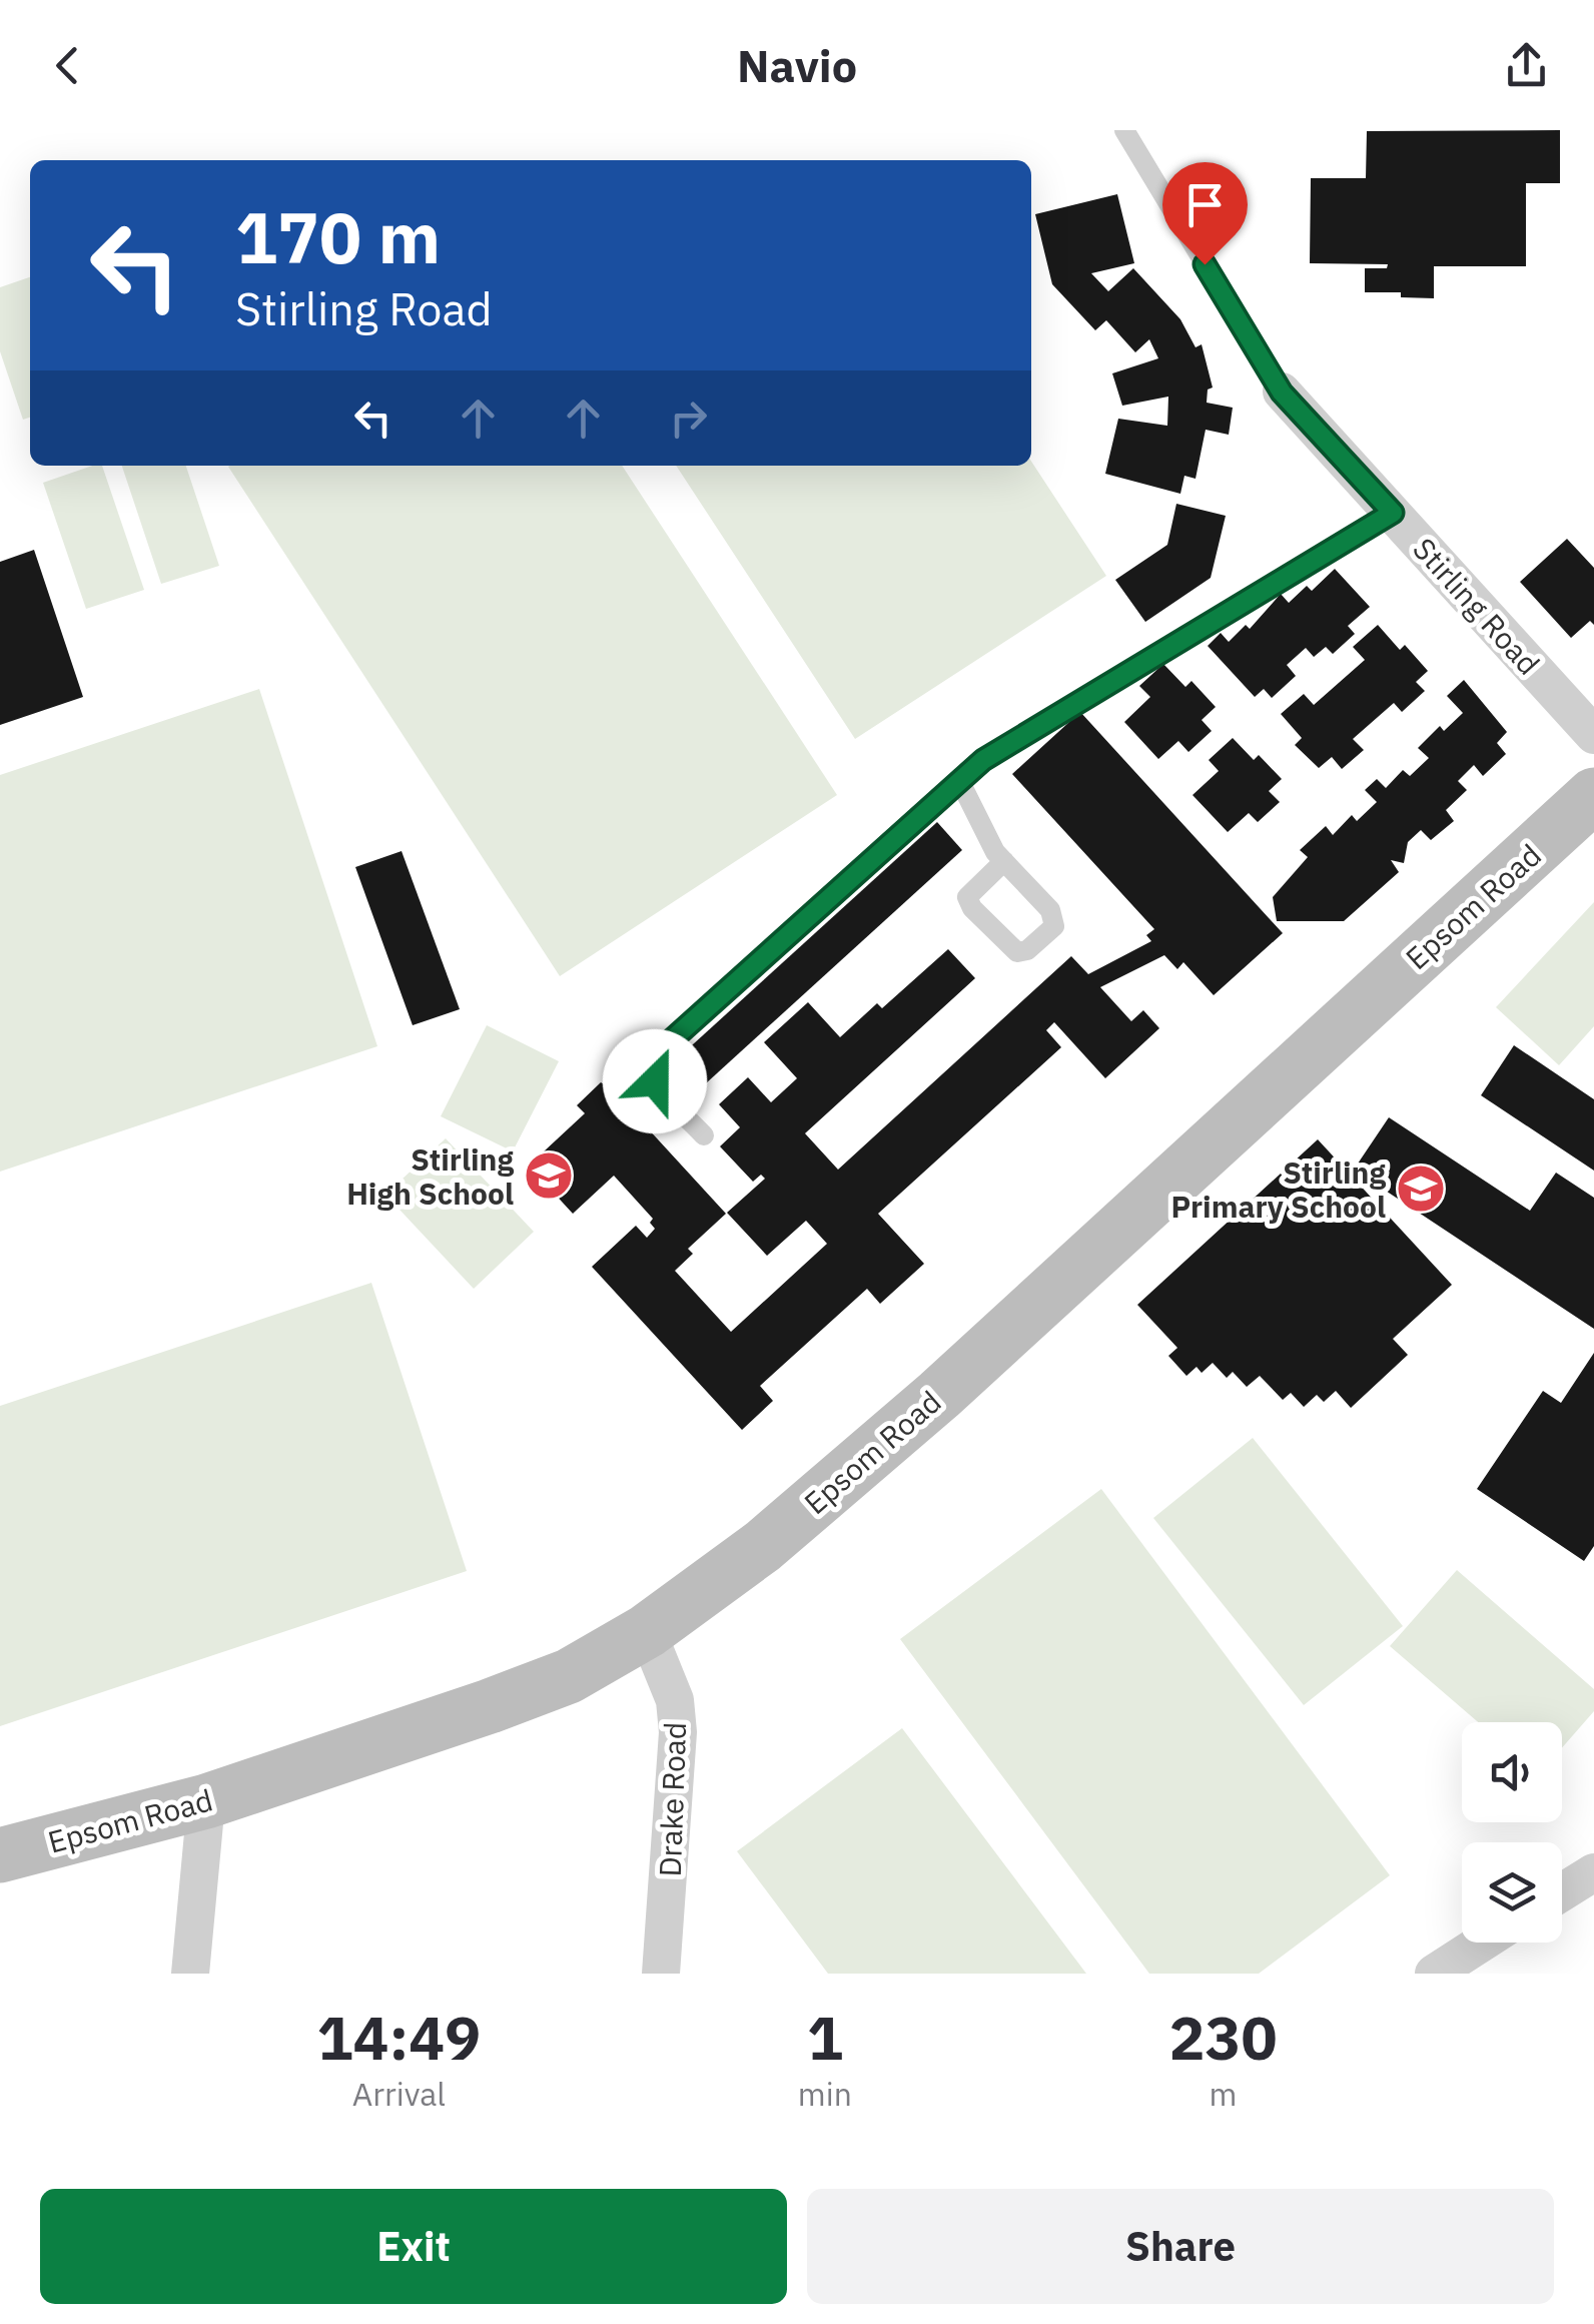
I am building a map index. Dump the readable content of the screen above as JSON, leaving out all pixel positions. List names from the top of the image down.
{
  "streets": {
    "street": ["Stirling Road", "Epsom Road", "Drake Road"]
  },
  "crossings": [
    ["Epsom Road", "Drake Road"]
  ],
  "places": {
    "school or university": ["Stirling High School", "Stirling Primary School"]
  },
  "page": {
    "header": "Navio",
    "turn": ["170 m", "Stirling Road"],
    "eta": [
      "14:49",
      "Arrival",
      "1",
      "min",
      "230",
      "m"
    ],
    "buttons": ["Exit", "Share"]
  }
}
